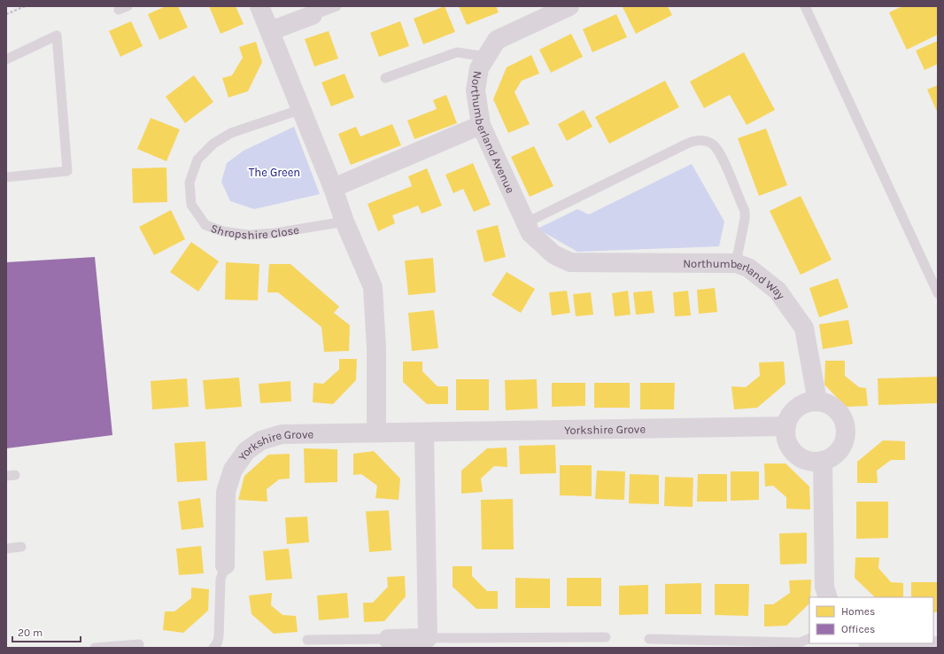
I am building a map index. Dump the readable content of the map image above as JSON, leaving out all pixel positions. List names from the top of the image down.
{
  "streets": {
    "street": ["Northumberland Avenue", "Northumberland Way", "Yorkshire Grove"],
    "lane": ["Shropshire Close"]
  },
  "crossings": [
    ["Northumberland Avenue", "Northumberland Way"],
    ["Northumberland Way", "Yorkshire Grove"]
  ],
  "parks": ["The Green"],
  "legend": ["Homes", "Offices"],
  "scale_bar": "20 m"
}
